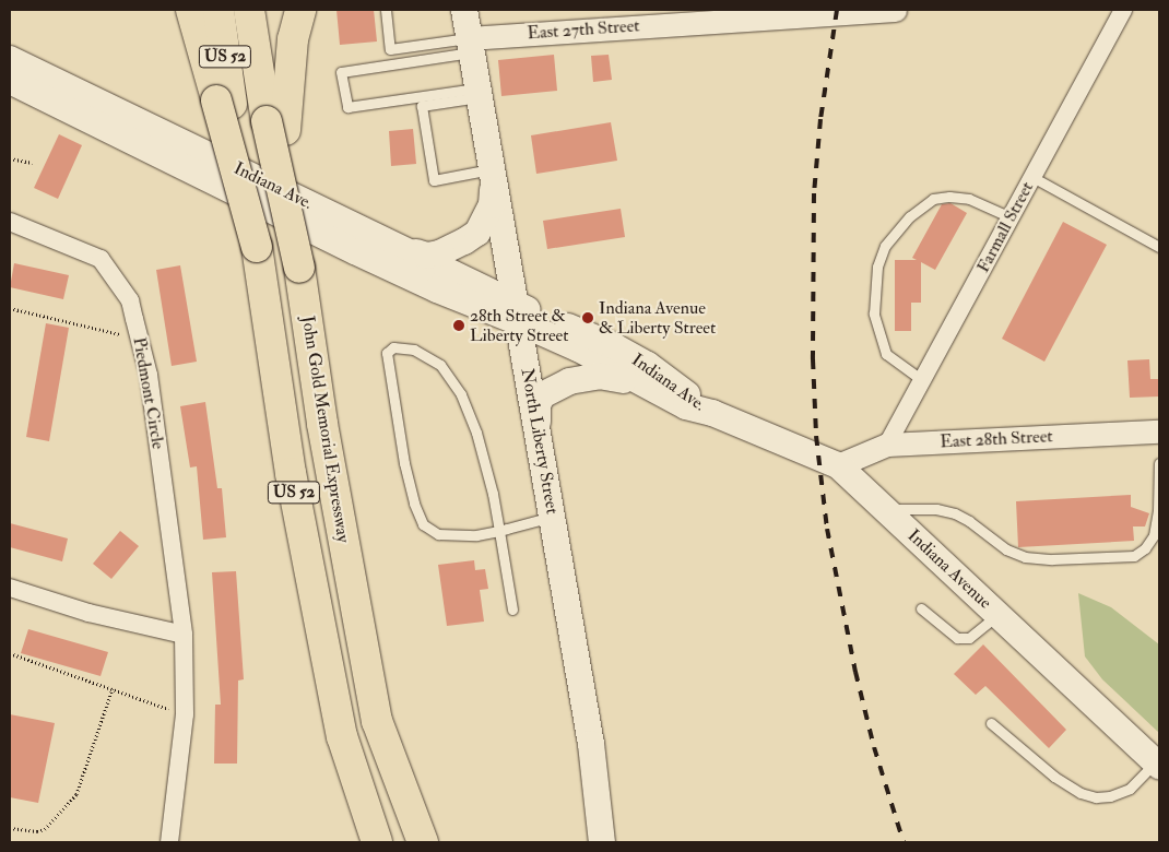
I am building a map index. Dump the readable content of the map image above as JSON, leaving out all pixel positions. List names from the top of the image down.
{
  "streets": {
    "highway": ["US 52", "John Gold Memorial Expressway"],
    "main road": ["Indiana Ave.", "North Liberty Street", "Indiana Avenue"],
    "street": [
      "East 27th Street",
      "Farmall Street",
      "Piedmont Circle",
      "East 28th Street"
    ]
  },
  "crossings": [
    ["East 27th Street", "North Liberty Street"],
    ["US 52", "John Gold Memorial Expressway"],
    ["Indiana Ave.", "North Liberty Street"],
    ["Indiana Ave.", "Indiana Avenue"],
    ["Farmall Street", "East 28th Street"],
    ["East 28th Street", "Indiana Avenue"]
  ],
  "places": ["Indiana Avenue & Liberty Street", "28th Street & Liberty Street"]
}
